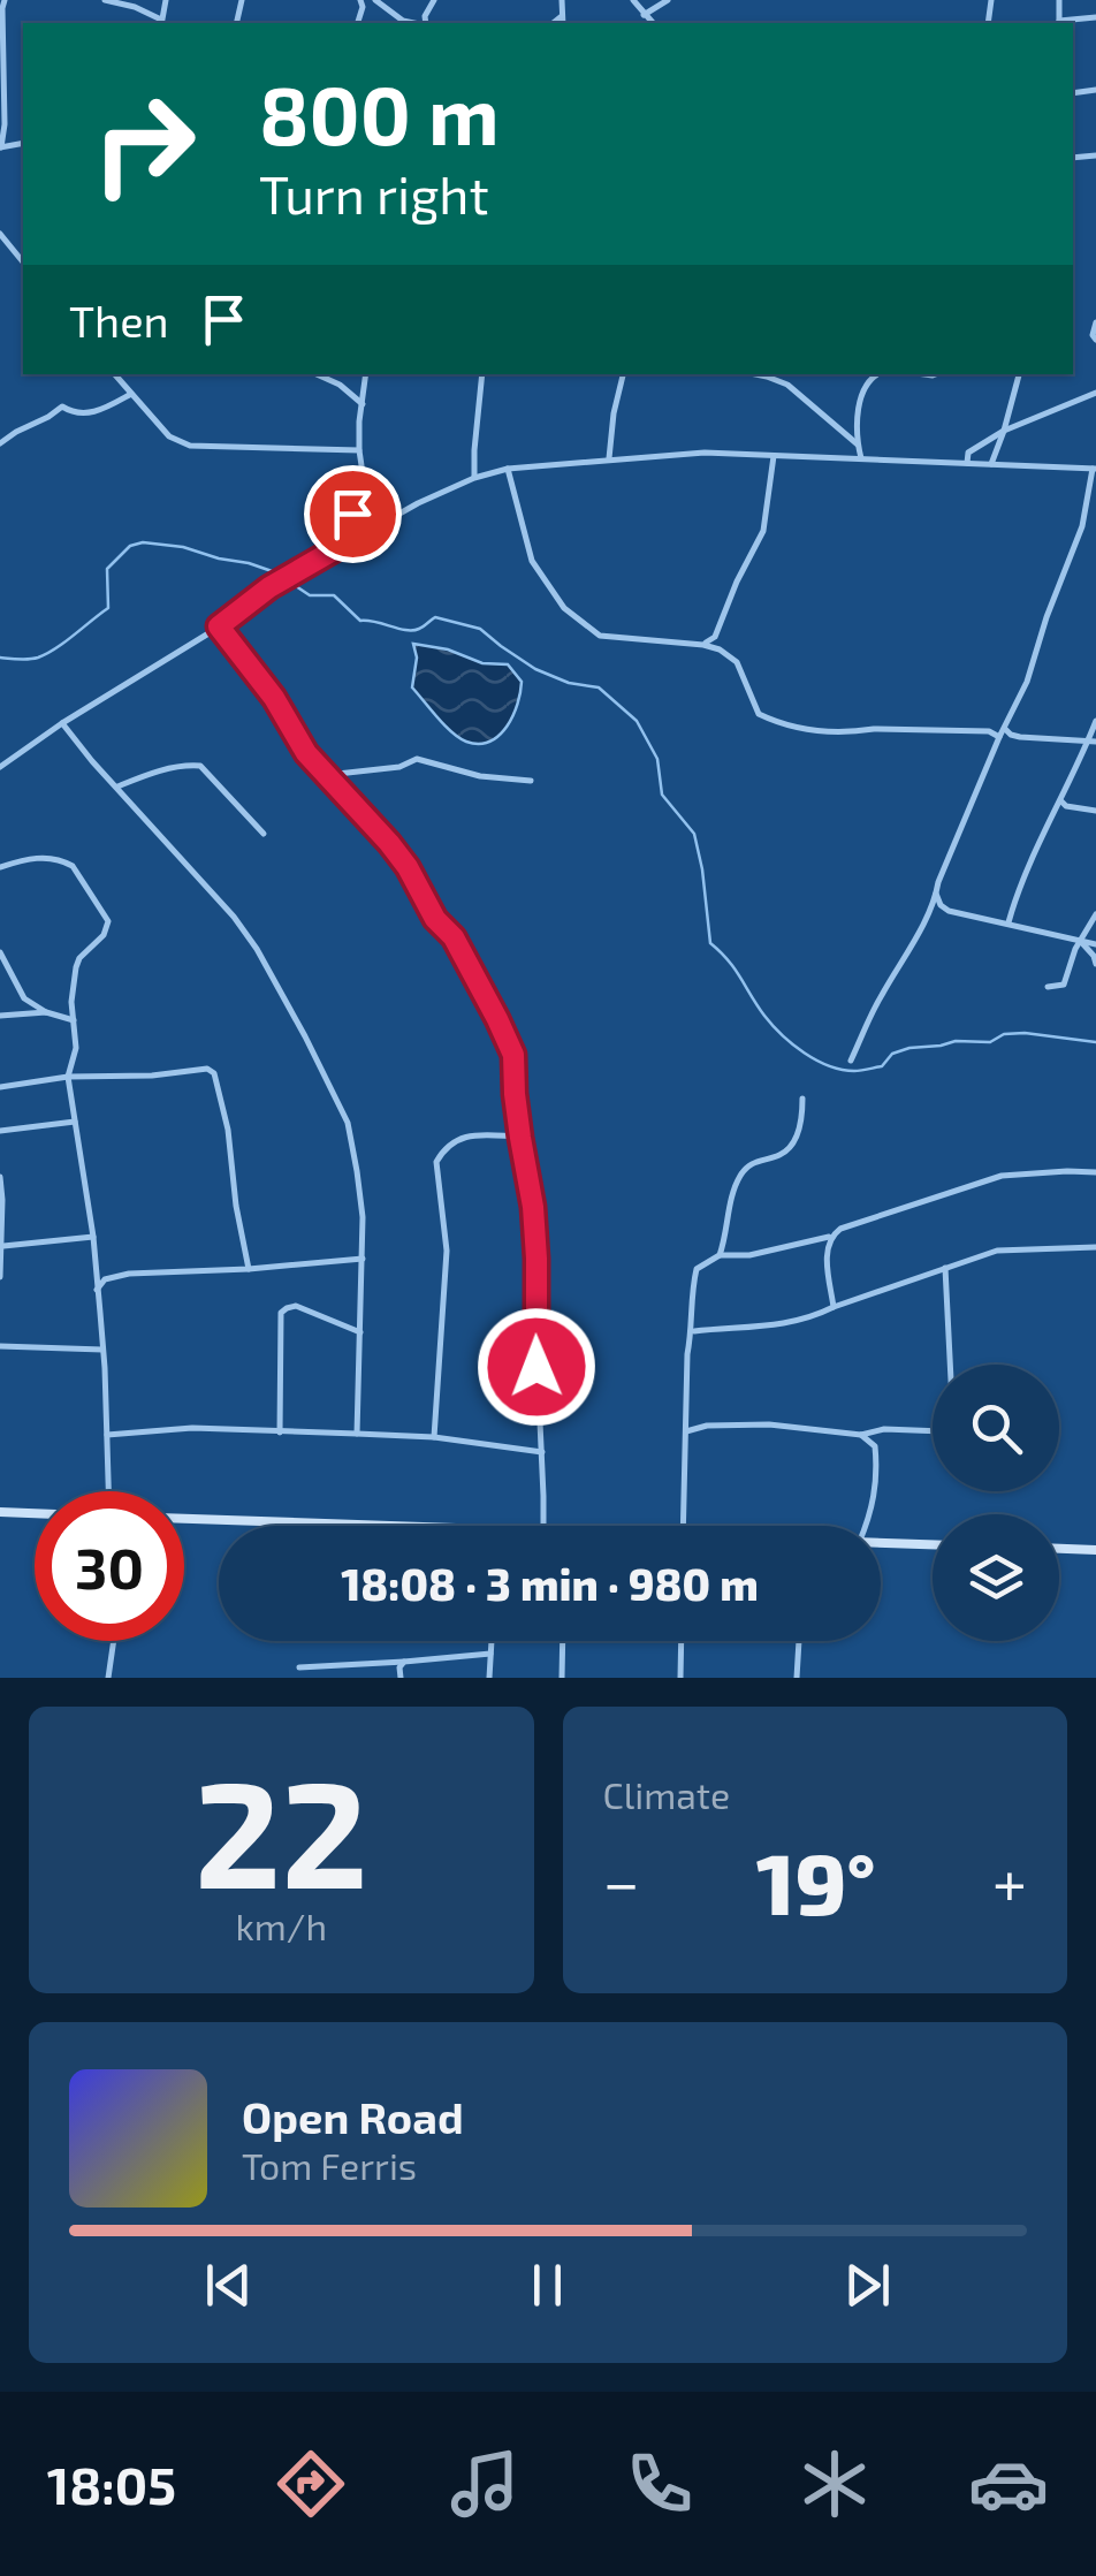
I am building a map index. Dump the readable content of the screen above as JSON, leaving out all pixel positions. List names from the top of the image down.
{
  "page": {
    "turn": ["800 m", "Turn right"],
    "then": "Then",
    "limit": "30",
    "trip": "18:08 · 3 min · 980 m",
    "tile": [
      ["22", "km/h"],
      "Climate"
    ],
    "heat": ["−", "19°", "+"],
    "song": ["Open Road", "Tom Ferris"],
    "tabs": "18:05"
  }
}
